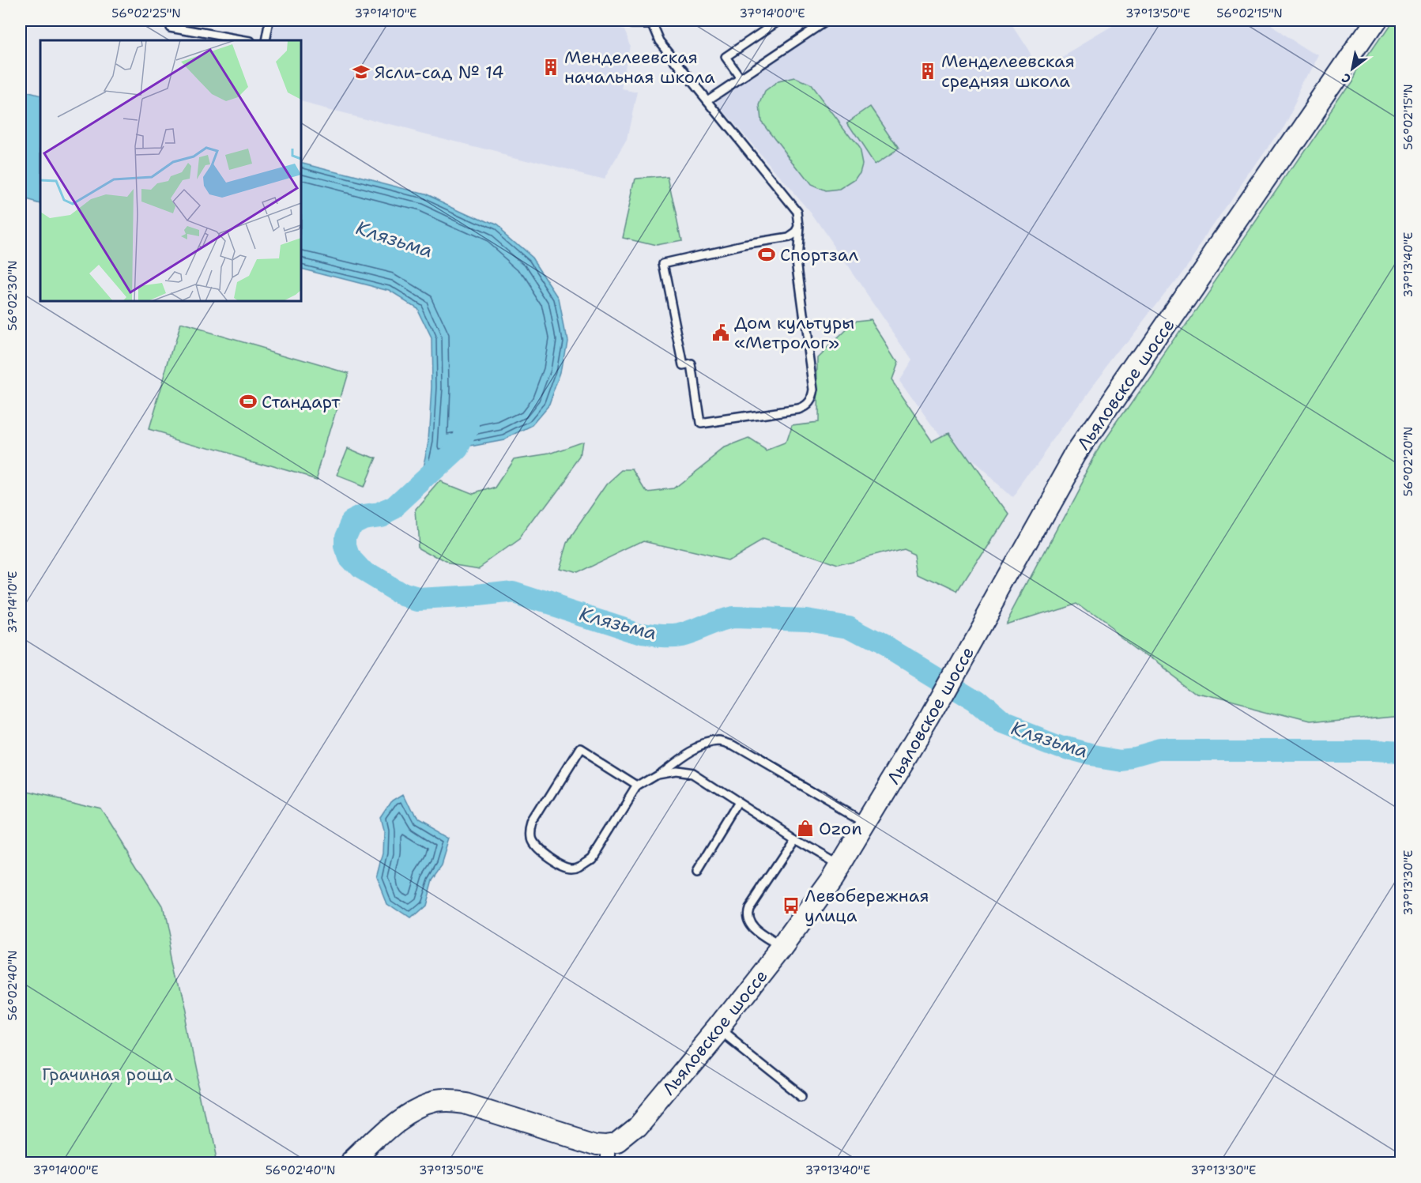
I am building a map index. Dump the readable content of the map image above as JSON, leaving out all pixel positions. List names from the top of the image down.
{
  "streets": {
    "street": ["Льяловское шоссе"]
  },
  "water": ["Клязьма"],
  "parks": ["Грачиная роща"],
  "places": {
    "building": ["Менделеевская начальная школа", "Менделеевская средняя школа"],
    "school or university": ["Ясли-сад № 14"],
    "sports": ["Спортзал", "Стандарт"],
    "public building": ["Дом культуры «Метролог»"],
    "shop": ["Ozon"],
    "bus stop": ["Левобережная улица"]
  },
  "north": "bottom left",
  "coordinates": [
    "56°02'25\"N",
    "37°14'10\"E",
    "37°14'00\"E",
    "37°13'50\"E",
    "56°02'15\"N",
    "37°13'40\"E",
    "56°02'30\"N",
    "56°02'20\"N",
    "37°13'30\"E",
    "56°02'40\"N"
  ]
}
